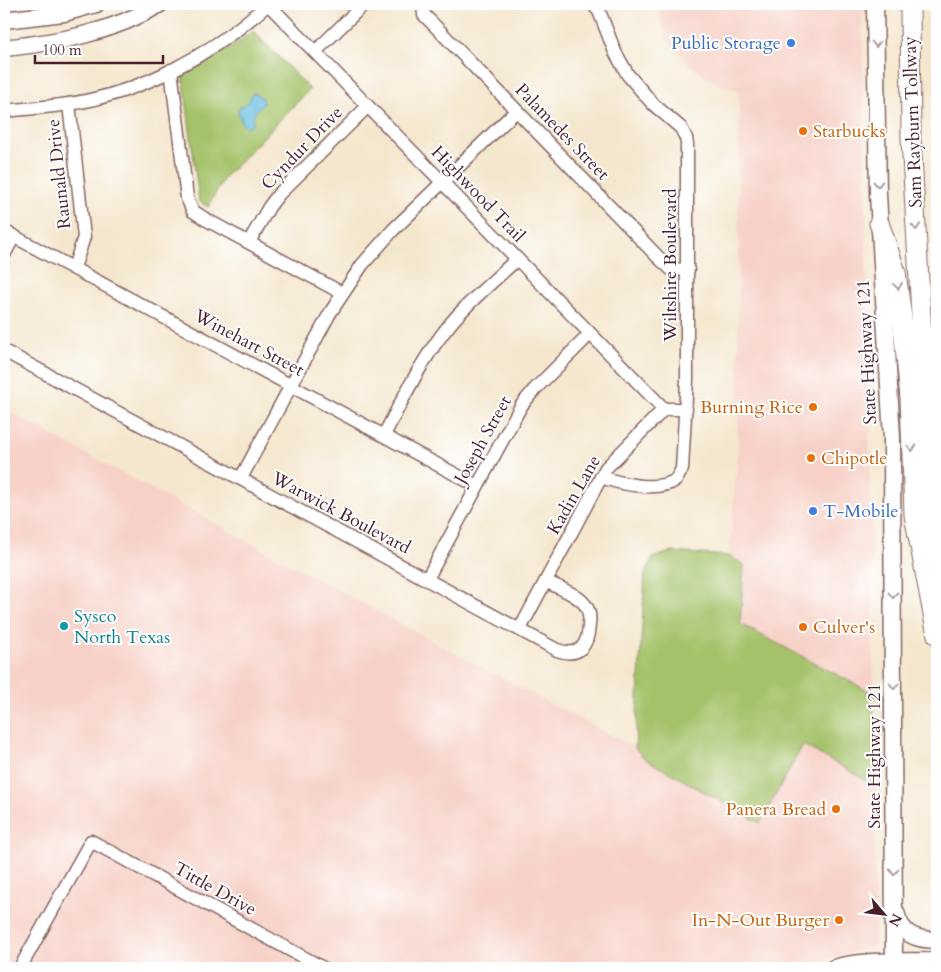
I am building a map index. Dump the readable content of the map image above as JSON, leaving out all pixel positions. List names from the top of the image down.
{
  "streets": {
    "highway": ["Sam Rayburn Tollway"],
    "main road": ["State Highway 121"],
    "street": [
      "Palamedes Street",
      "Cyndur Drive",
      "Raunald Drive",
      "Highwood Trail",
      "Wiltshire Boulevard",
      "Winehart Street",
      "Joseph Street",
      "Kadin Lane",
      "Warwick Boulevard",
      "Tittle Drive"
    ]
  },
  "crossings": [
    ["Palamedes Street", "Wiltshire Boulevard"],
    ["Cyndur Drive", "Highwood Trail"],
    ["Raunald Drive", "Winehart Street"],
    ["Highwood Trail", "Joseph Street"],
    ["Highwood Trail", "Kadin Lane"],
    ["Wiltshire Boulevard", "Kadin Lane"],
    ["Winehart Street", "Joseph Street"],
    ["Joseph Street", "Warwick Boulevard"],
    ["Kadin Lane", "Warwick Boulevard"]
  ],
  "one_way": ["State Highway 121"],
  "places": [
    "Public Storage",
    "Starbucks",
    "Burning Rice",
    "Chipotle",
    "T-Mobile",
    "Sysco North Texas",
    "Culver's",
    "Panera Bread",
    "In-N-Out Burger"
  ],
  "scale_bar": "100 m",
  "north": "bottom right"
}
